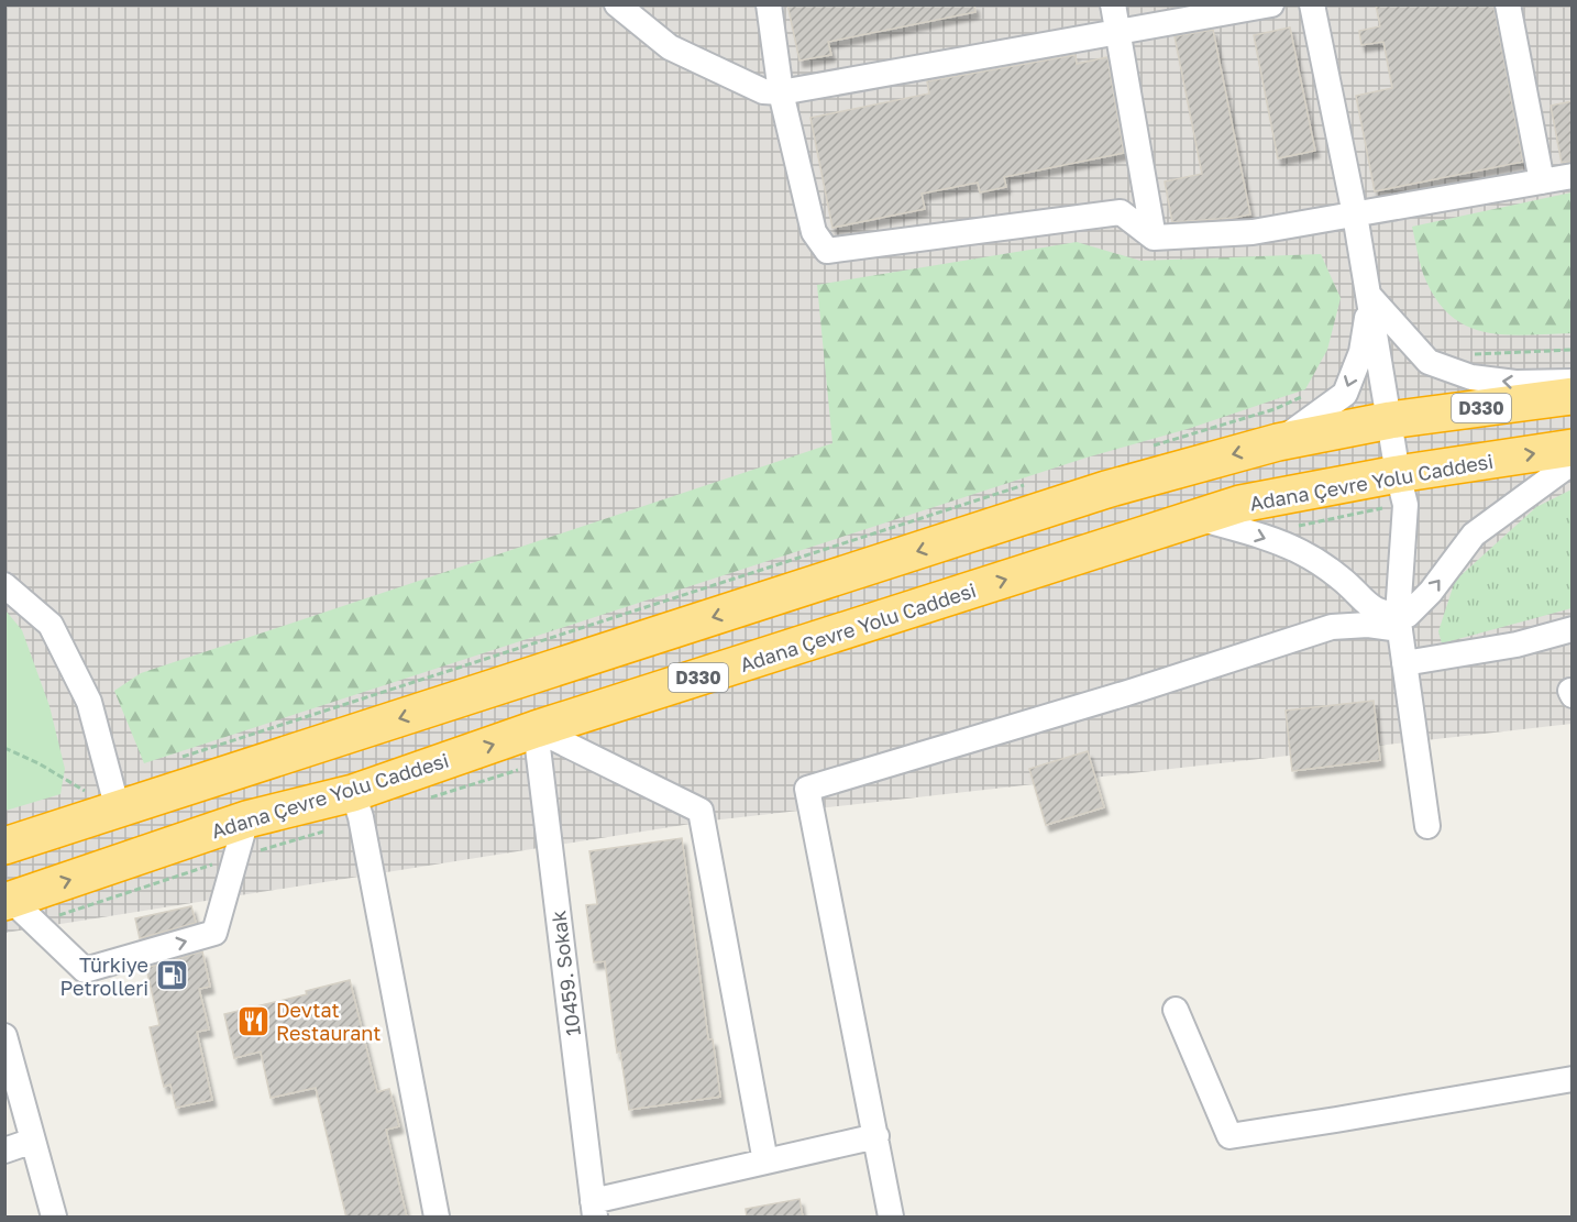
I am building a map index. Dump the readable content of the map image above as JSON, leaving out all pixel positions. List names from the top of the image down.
{
  "streets": {
    "highway": ["D330", "Adana Çevre Yolu Caddesi"],
    "street": ["10459. Sokak"]
  },
  "crossings": [
    ["Adana Çevre Yolu Caddesi", "10459. Sokak"]
  ],
  "places": {
    "fuel station": ["Türkiye Petrolleri"],
    "restaurant": ["Devtat Restaurant"]
  }
}
